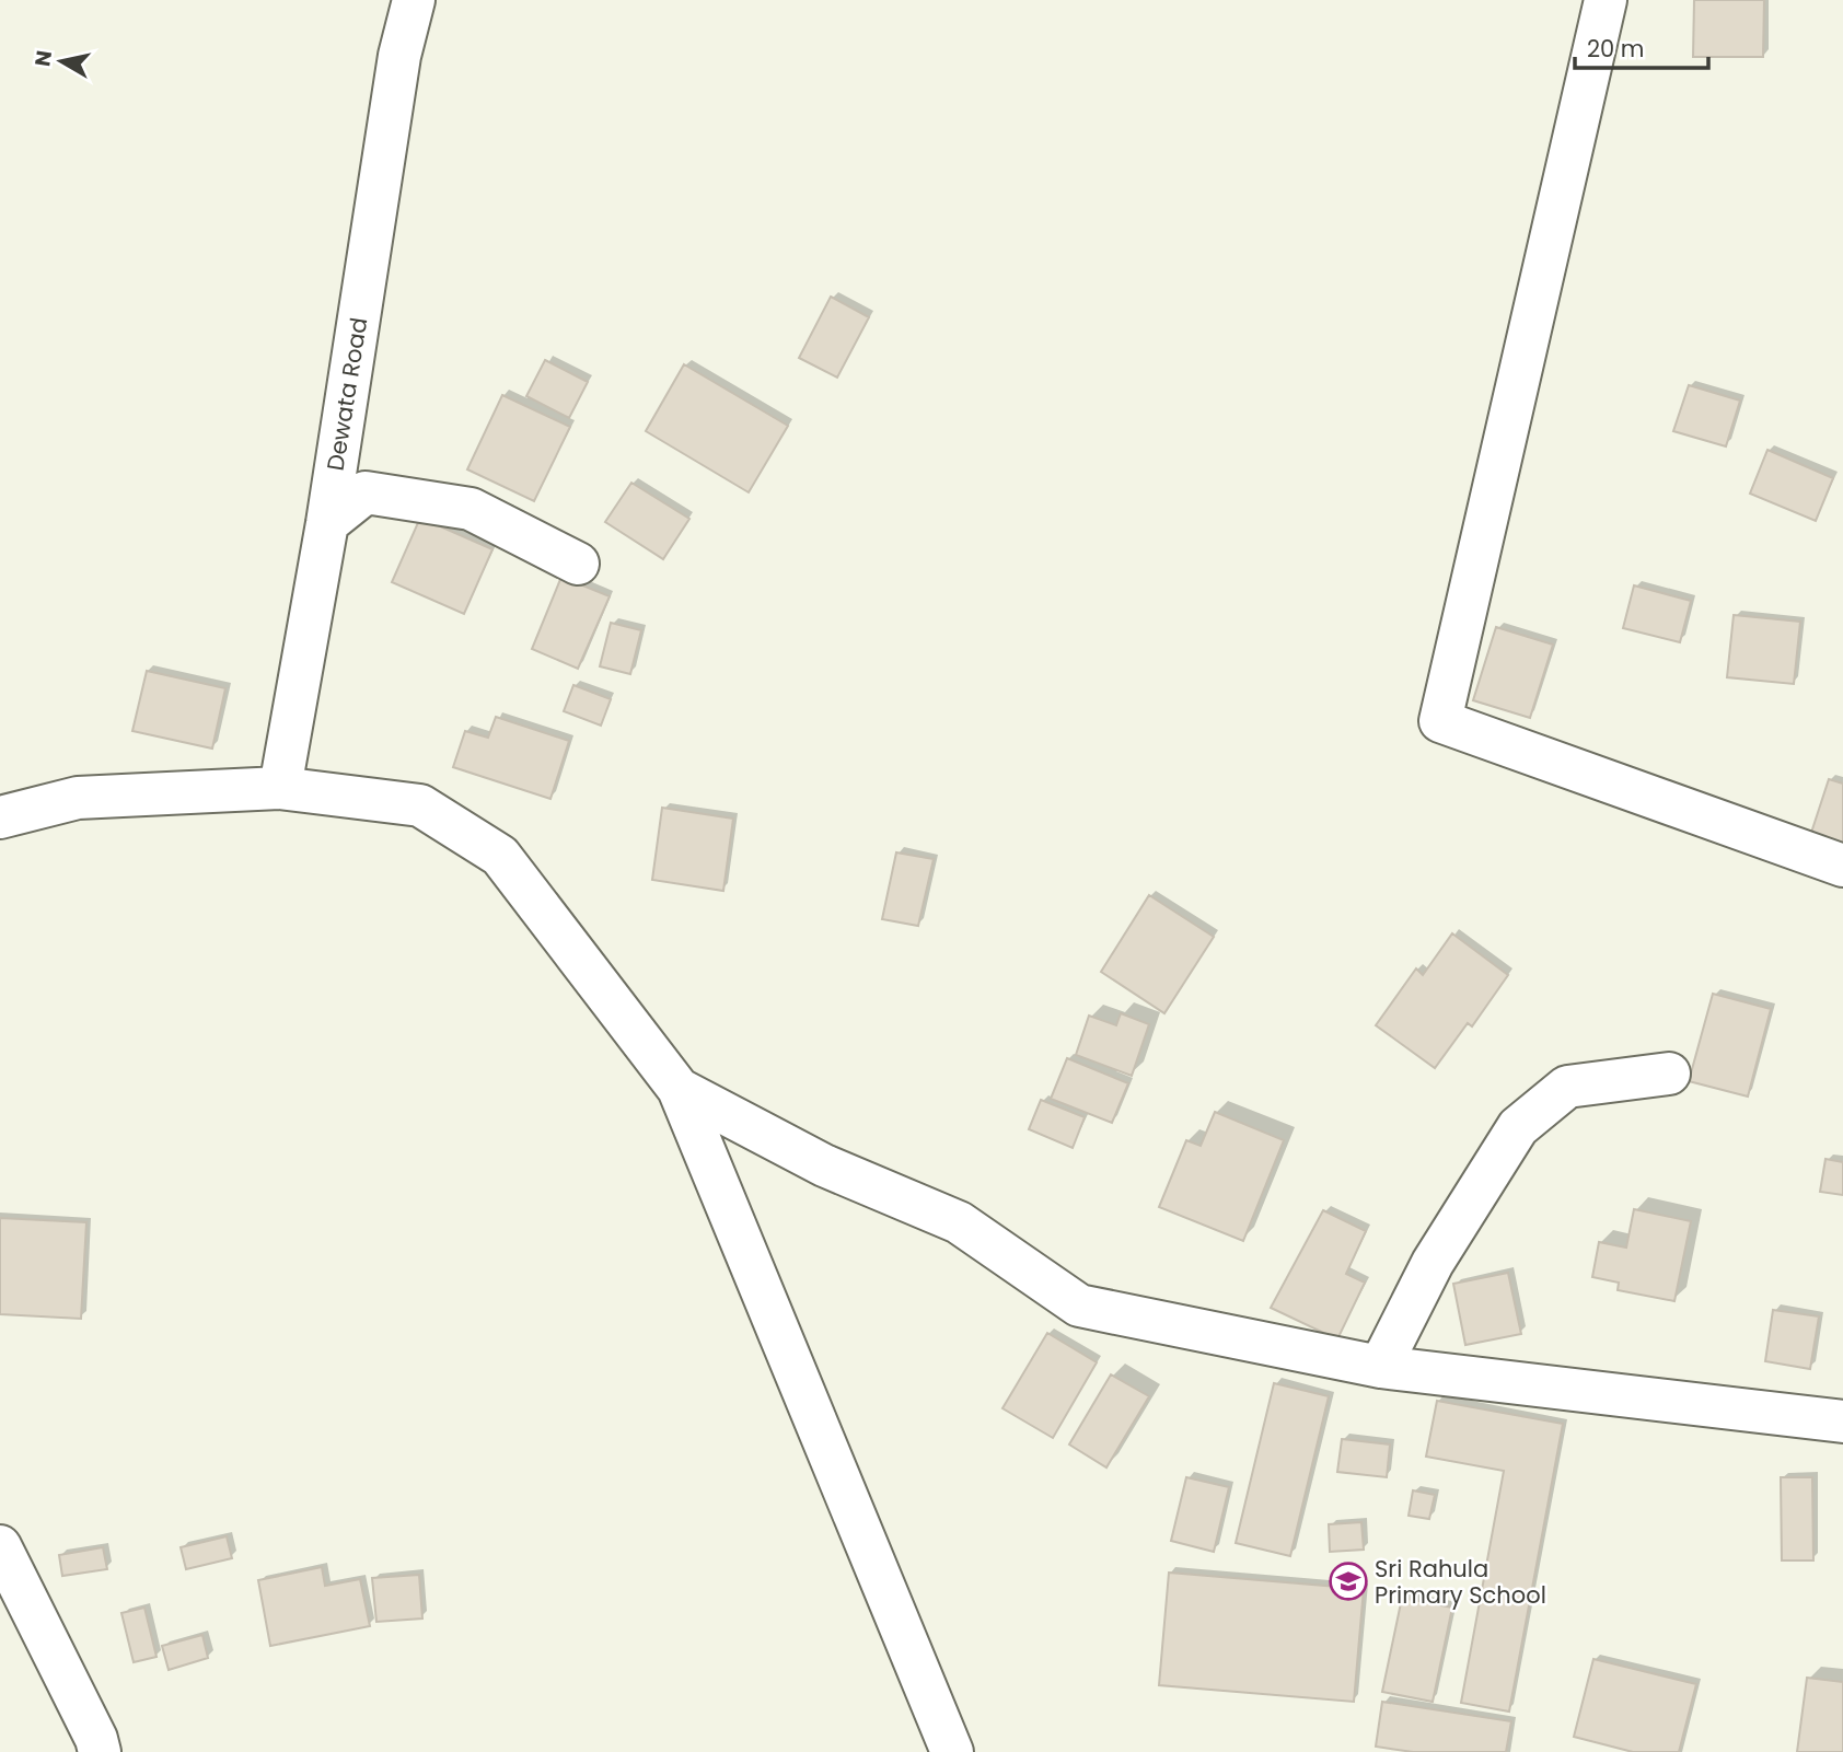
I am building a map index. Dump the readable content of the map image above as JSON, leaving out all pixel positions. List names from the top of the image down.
{
  "streets": {
    "street": ["Dewata Road"]
  },
  "places": {
    "school or university": ["Sri Rahula Primary School"]
  },
  "scale_bar": "20 m",
  "north": "left"
}
